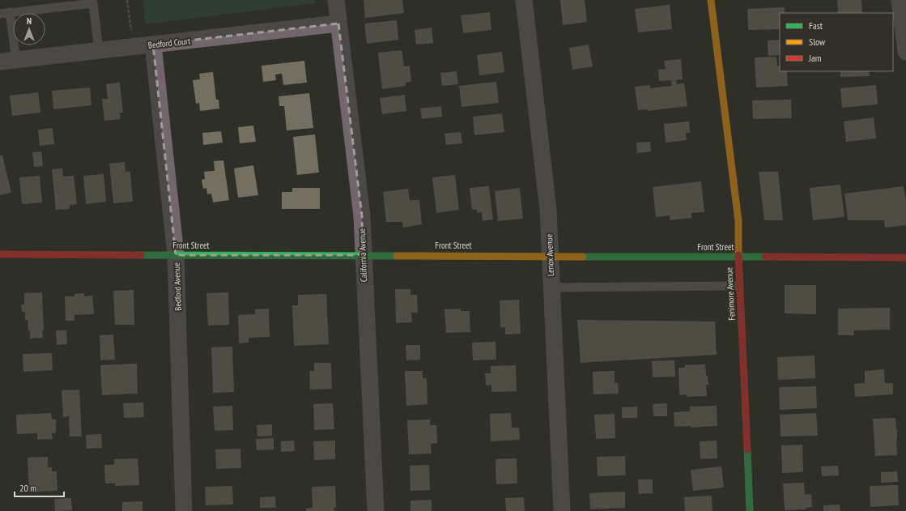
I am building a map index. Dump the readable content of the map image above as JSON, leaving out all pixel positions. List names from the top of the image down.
{
  "streets": {
    "main road": ["Front Street", "Fenimore Avenue"],
    "street": [
      "Bedford Court",
      "California Avenue",
      "Lenox Avenue",
      "Bedford Avenue"
    ]
  },
  "crossings": [
    ["Bedford Court", "California Avenue"],
    ["Bedford Court", "Bedford Avenue"],
    ["Front Street", "California Avenue"],
    ["Front Street", "Lenox Avenue"],
    ["Front Street", "Bedford Avenue"],
    ["Front Street", "Fenimore Avenue"]
  ],
  "legend": ["Fast", "Slow", "Jam"],
  "scale_bar": "20 m",
  "north": "top"
}
